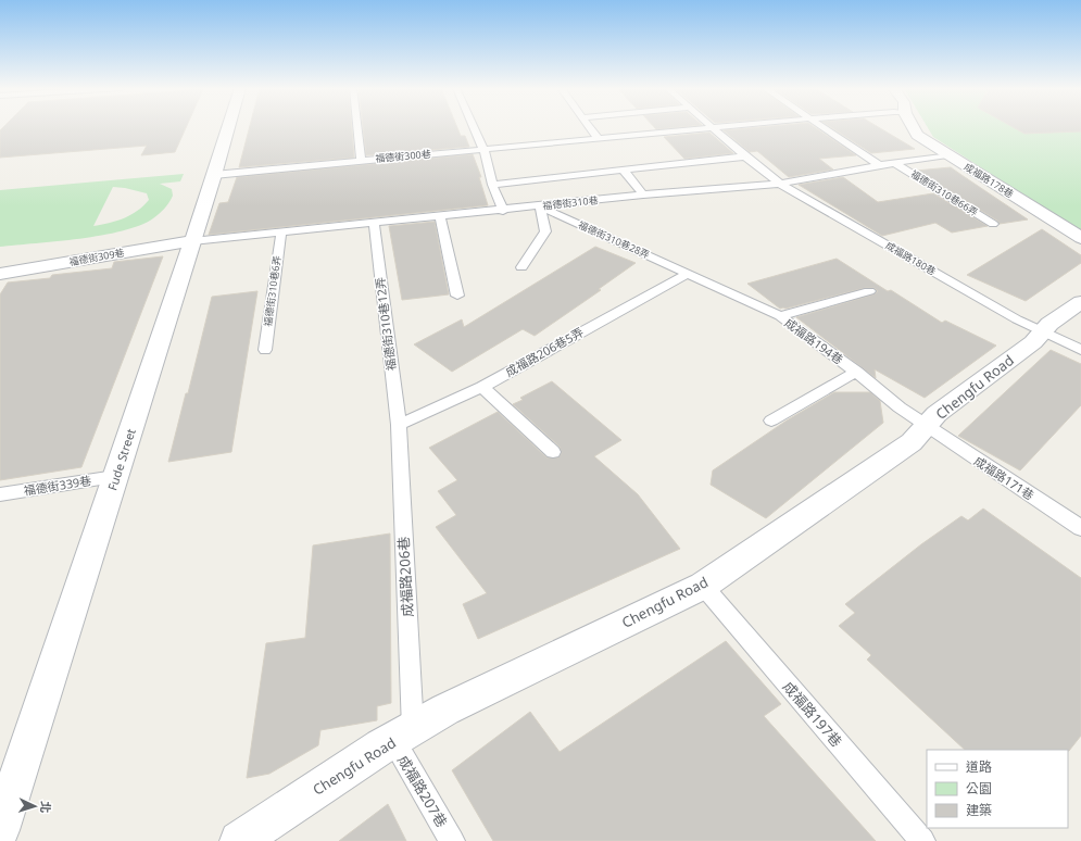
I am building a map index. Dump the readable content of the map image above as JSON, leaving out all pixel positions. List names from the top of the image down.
{
  "streets": {
    "street": [
      "成福路178巷",
      "福德街309巷",
      "Chengfu Road",
      "Fude Street"
    ],
    "lane": [
      "福德街300巷",
      "福德街310巷66弄",
      "福德街310巷",
      "福德街310巷28弄",
      "成福路180巷",
      "福德街310巷6弄",
      "福德街310巷12弄",
      "成福路194巷",
      "成福路206巷5弄",
      "成福路171巷",
      "福德街339巷",
      "成福路206巷",
      "成福路197巷",
      "成福路207巷"
    ]
  },
  "crossings": [
    ["福德街300巷", "成福路180巷"],
    ["福德街300巷", "Fude Street"],
    ["成福路178巷", "福德街310巷"],
    ["福德街310巷66弄", "福德街310巷"],
    ["福德街310巷", "福德街310巷28弄"],
    ["福德街310巷", "福德街309巷"],
    ["福德街310巷", "成福路180巷"],
    ["福德街310巷", "福德街310巷6弄"],
    ["福德街310巷", "福德街310巷12弄"],
    ["福德街310巷", "Fude Street"],
    ["福德街310巷28弄", "成福路194巷"],
    ["福德街310巷28弄", "成福路206巷5弄"],
    ["福德街309巷", "Fude Street"],
    ["成福路180巷", "Chengfu Road"],
    ["福德街310巷12弄", "成福路206巷5弄"],
    ["福德街310巷12弄", "成福路206巷"],
    ["成福路194巷", "成福路206巷5弄"],
    ["成福路194巷", "Chengfu Road"],
    ["成福路194巷", "成福路171巷"],
    ["成福路206巷5弄", "成福路206巷"],
    ["Chengfu Road", "成福路171巷"],
    ["Chengfu Road", "成福路206巷"],
    ["Chengfu Road", "成福路197巷"],
    ["Chengfu Road", "成福路207巷"],
    ["Fude Street", "福德街339巷"],
    ["成福路206巷", "成福路207巷"]
  ],
  "legend": ["道路", "公園", "建築"],
  "north": "right"
}
